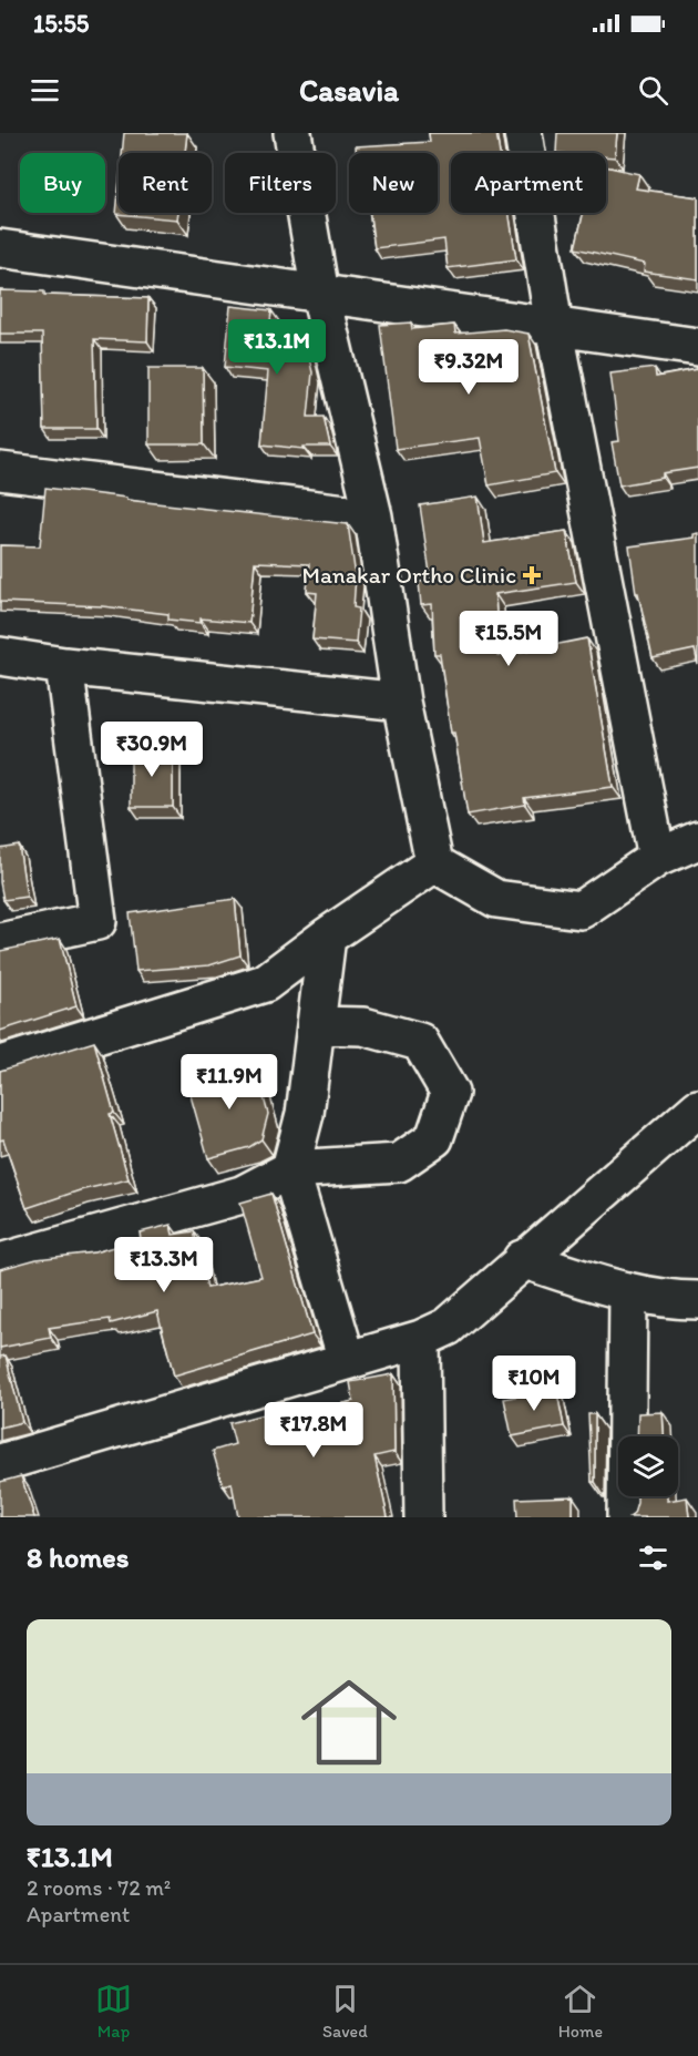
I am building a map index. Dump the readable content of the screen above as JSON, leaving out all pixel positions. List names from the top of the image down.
{
  "places": {
    "health": ["Manakar Ortho Clinic"]
  },
  "page": {
    "status": "15:55",
    "header": "Casavia",
    "chip": [
      "Buy",
      "Rent",
      "Filters",
      "New",
      "Apartment"
    ],
    "price": [
      "₹13.1M",
      "₹9.32M",
      "₹15.5M",
      "₹30.9M",
      "₹11.9M",
      "₹13.3M",
      "₹10M",
      "₹17.8M"
    ],
    "heading": "8 homes",
    "list": [
      {
        "name": "₹13.1M",
        "note": "2 rooms · 72 m² · Apartment"
      }
    ],
    "tabs": ["Map", "Saved", "Home"]
  }
}
